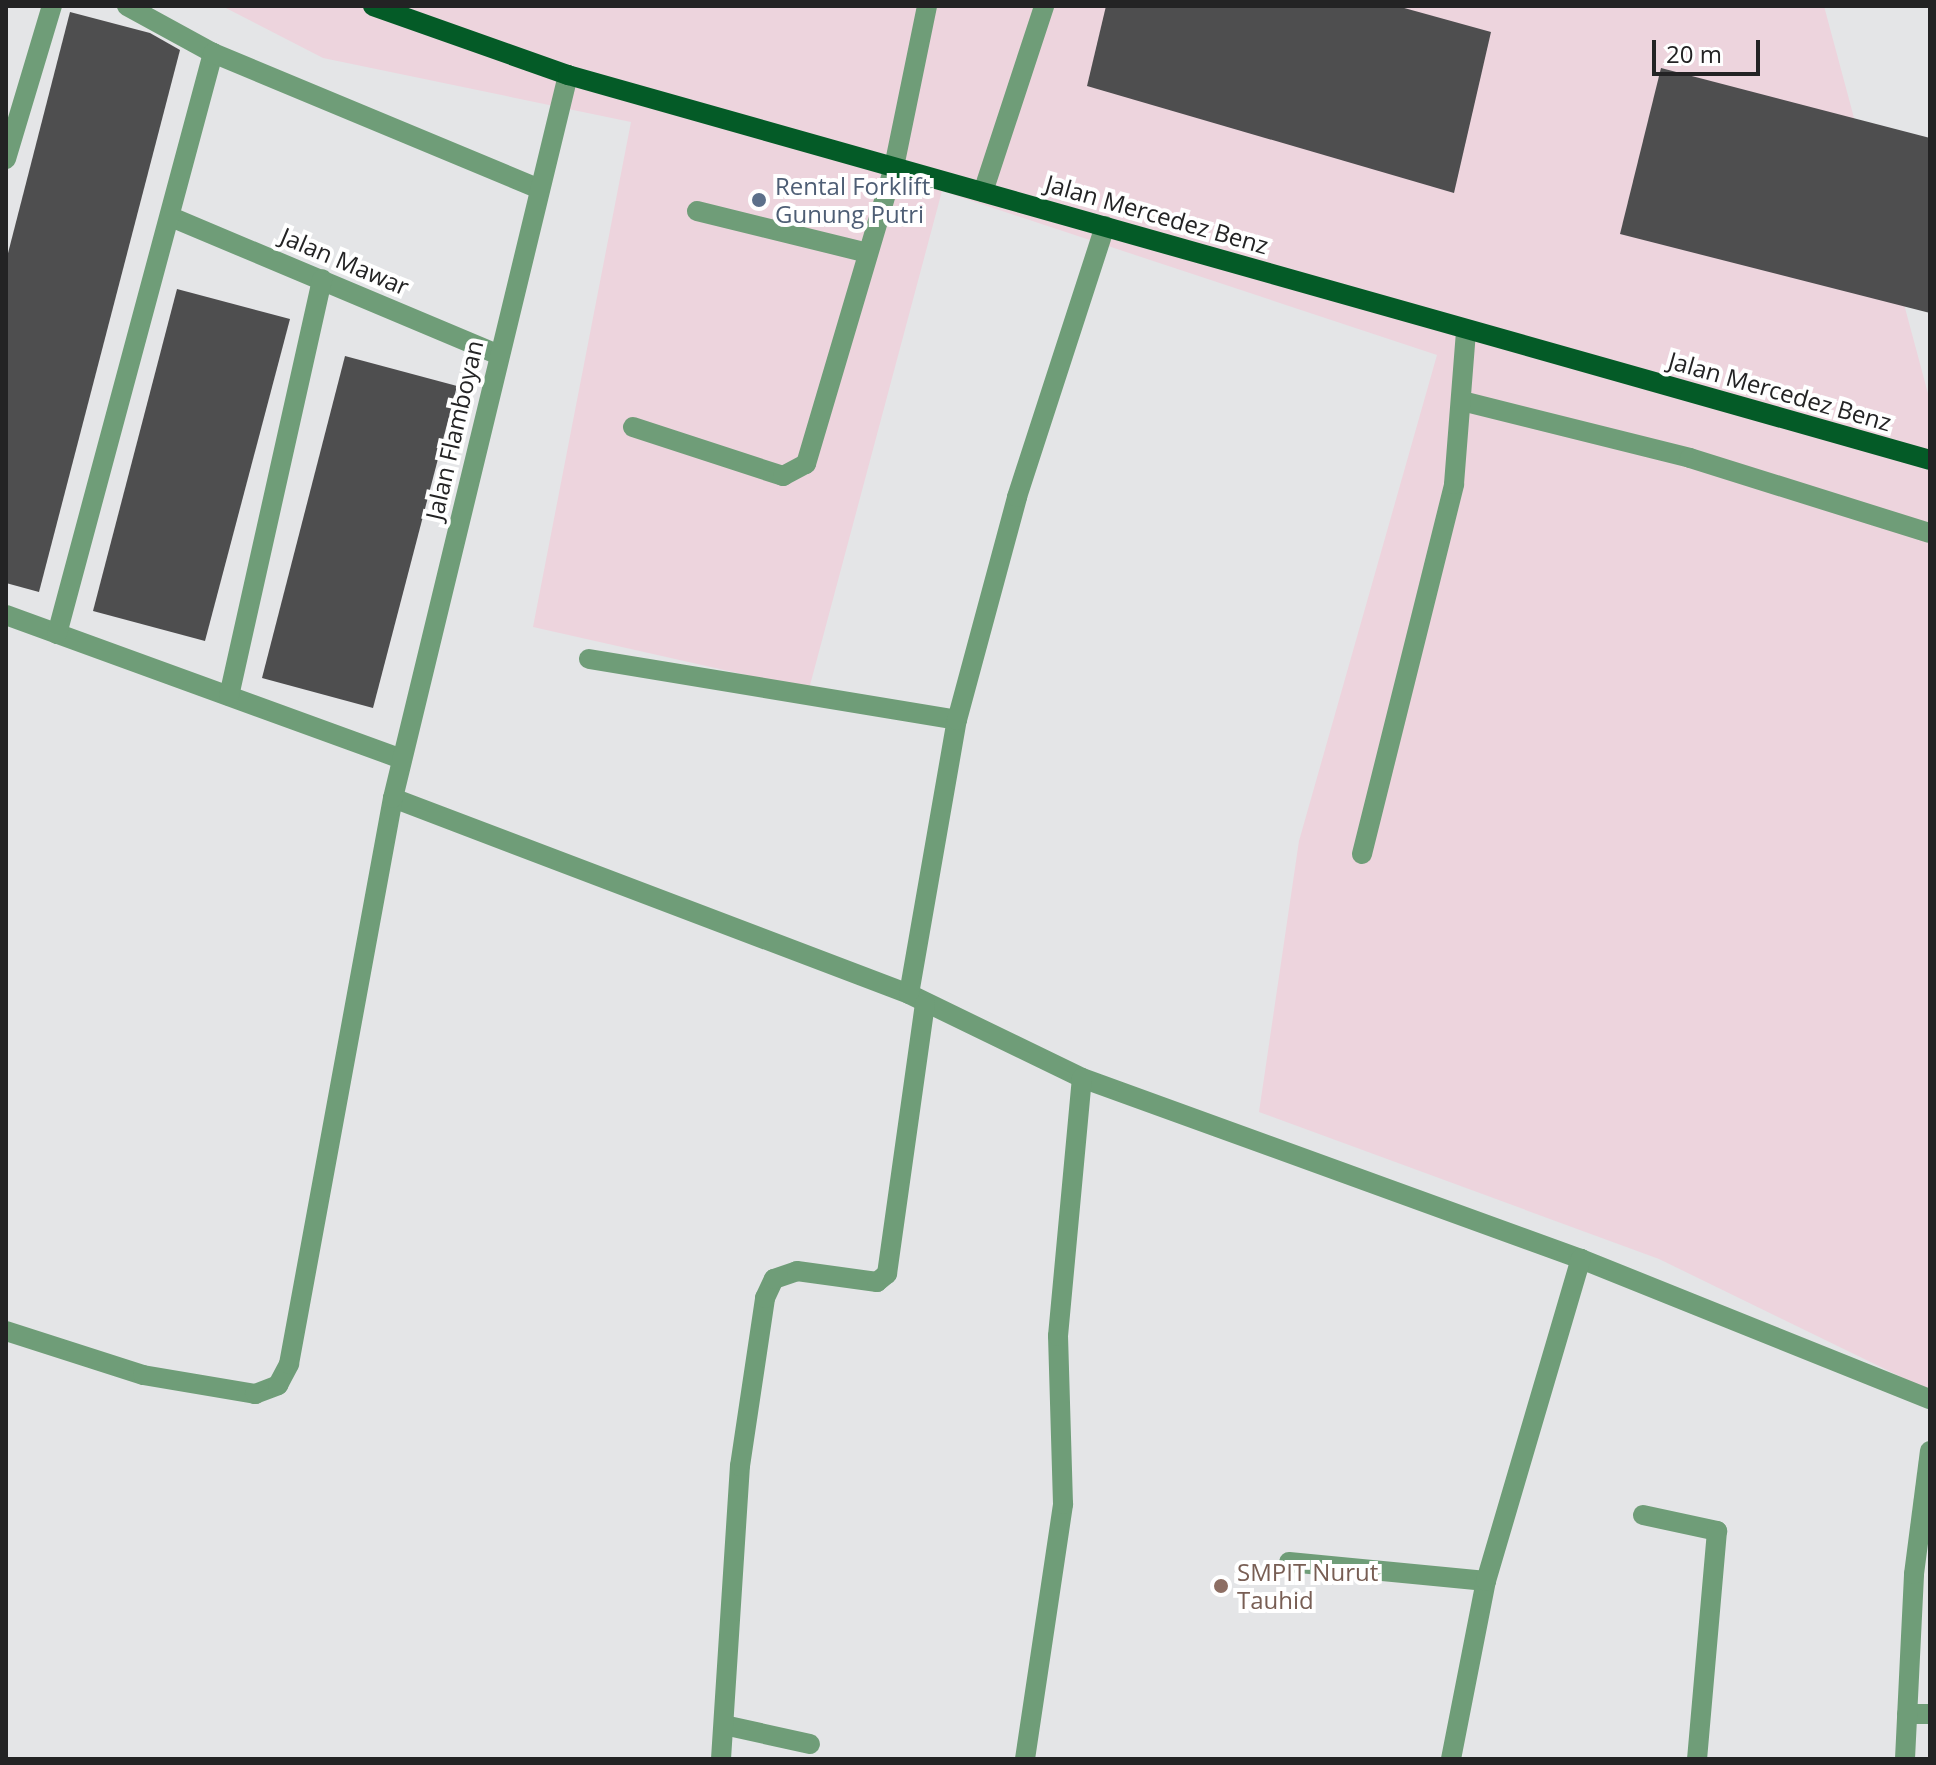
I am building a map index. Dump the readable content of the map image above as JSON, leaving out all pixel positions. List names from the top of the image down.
{
  "streets": {
    "main road": ["Jalan Mercedez Benz"],
    "street": ["Jalan Mawar", "Jalan Flamboyan"]
  },
  "crossings": [
    ["Jalan Mercedez Benz", "Jalan Flamboyan"],
    ["Jalan Mawar", "Jalan Flamboyan"]
  ],
  "places": ["Rental Forklift Gunung Putri", "SMPIT Nurut Tauhid"],
  "scale_bar": "20 m"
}
